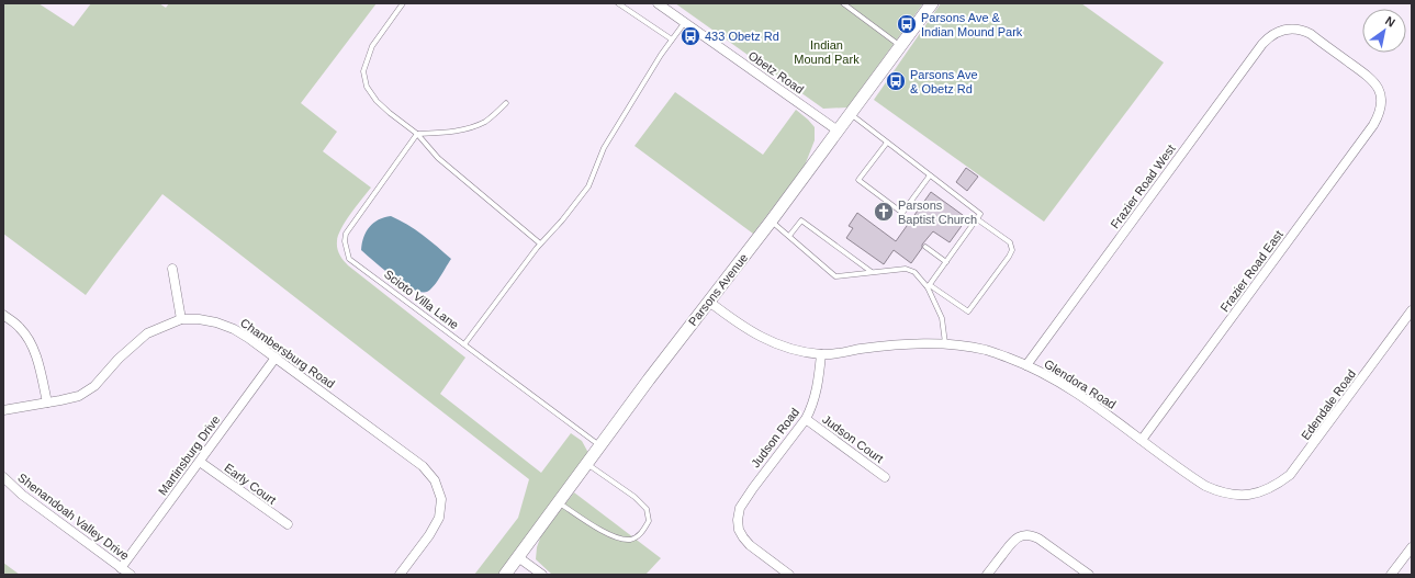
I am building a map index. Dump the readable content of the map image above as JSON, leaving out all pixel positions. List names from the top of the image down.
{
  "streets": {
    "street": [
      "Obetz Road",
      "Frazier Road West",
      "Frazier Road East",
      "Parsons Avenue",
      "Chambersburg Road",
      "Glendora Road",
      "Edendale Road",
      "Judson Road",
      "Judson Court",
      "Martinsburg Drive",
      "Early Court",
      "Shenandoah Valley Drive"
    ],
    "lane": ["Scioto Villa Lane"]
  },
  "crossings": [
    ["Obetz Road", "Parsons Avenue"],
    ["Frazier Road West", "Frazier Road East"],
    ["Frazier Road West", "Glendora Road"],
    ["Frazier Road East", "Glendora Road"],
    ["Parsons Avenue", "Scioto Villa Lane"],
    ["Parsons Avenue", "Glendora Road"],
    ["Chambersburg Road", "Martinsburg Drive"],
    ["Glendora Road", "Edendale Road"],
    ["Glendora Road", "Judson Road"],
    ["Judson Road", "Judson Court"],
    ["Martinsburg Drive", "Early Court"],
    ["Martinsburg Drive", "Shenandoah Valley Drive"]
  ],
  "parks": ["Indian Mound Park"],
  "places": {
    "bus stop": ["Parsons Ave & Indian Mound Park", "433 Obetz Rd", "Parsons Ave & Obetz Rd"],
    "church": ["Parsons Baptist Church"]
  },
  "north": "top right"
}
